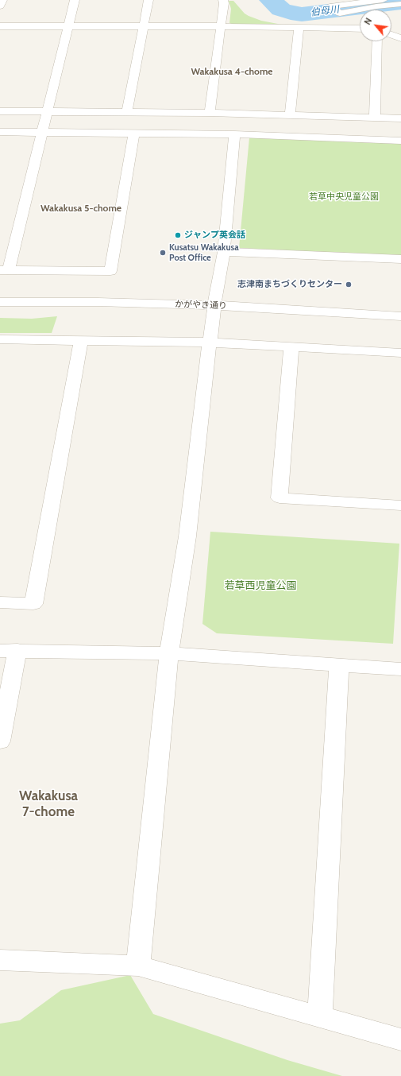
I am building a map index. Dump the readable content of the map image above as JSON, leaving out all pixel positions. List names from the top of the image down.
{
  "streets": {
    "street": ["かがやき通り"]
  },
  "districts": ["Wakakusa 4-chome", "Wakakusa 5-chome", "Wakakusa 7-chome"],
  "water": ["伯母川"],
  "parks": ["若草中央児童公園", "若草西児童公園"],
  "places": ["ジャンプ英会話", "Kusatsu Wakakusa Post Office", "志津南まちづくりセンター"],
  "north": "top left"
}
